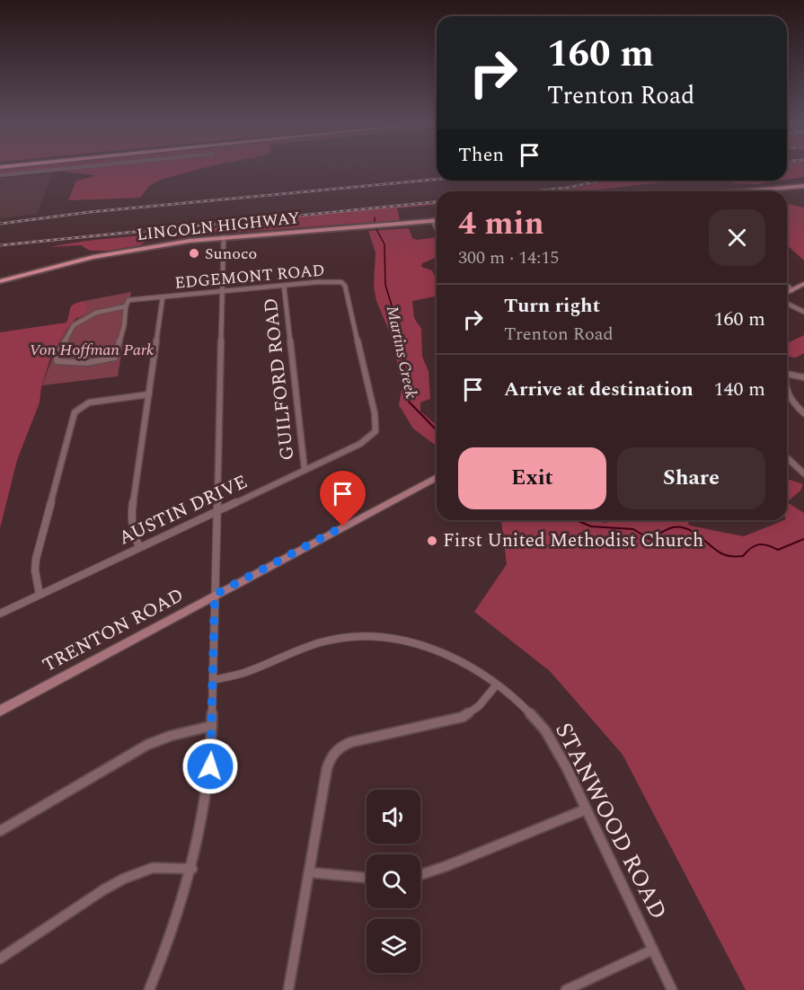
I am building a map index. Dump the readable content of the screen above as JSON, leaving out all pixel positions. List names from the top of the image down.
{
  "streets": {
    "main road": ["LINCOLN HIGHWAY", "TRENTON ROAD"],
    "street": [
      "EDGEMONT ROAD",
      "GUILFORD ROAD",
      "AUSTIN DRIVE",
      "STANWOOD ROAD"
    ]
  },
  "crossings": [
    ["EDGEMONT ROAD", "GUILFORD ROAD"],
    ["EDGEMONT ROAD", "AUSTIN DRIVE"],
    ["GUILFORD ROAD", "AUSTIN DRIVE"]
  ],
  "water": ["Martins Creek"],
  "parks": ["Von Hoffman Park"],
  "places": ["Sunoco", "First United Methodist Church"],
  "page": {
    "turn": ["160 m", "Trenton Road"],
    "then": "Then",
    "heading": ["4 min", "300 m · 14:15"],
    "list": [
      {
        "name": "Turn right",
        "note": "Trenton Road",
        "value": "160 m"
      },
      {
        "name": "Arrive at destination",
        "value": "140 m"
      }
    ],
    "buttons": ["Exit", "Share"]
  }
}
